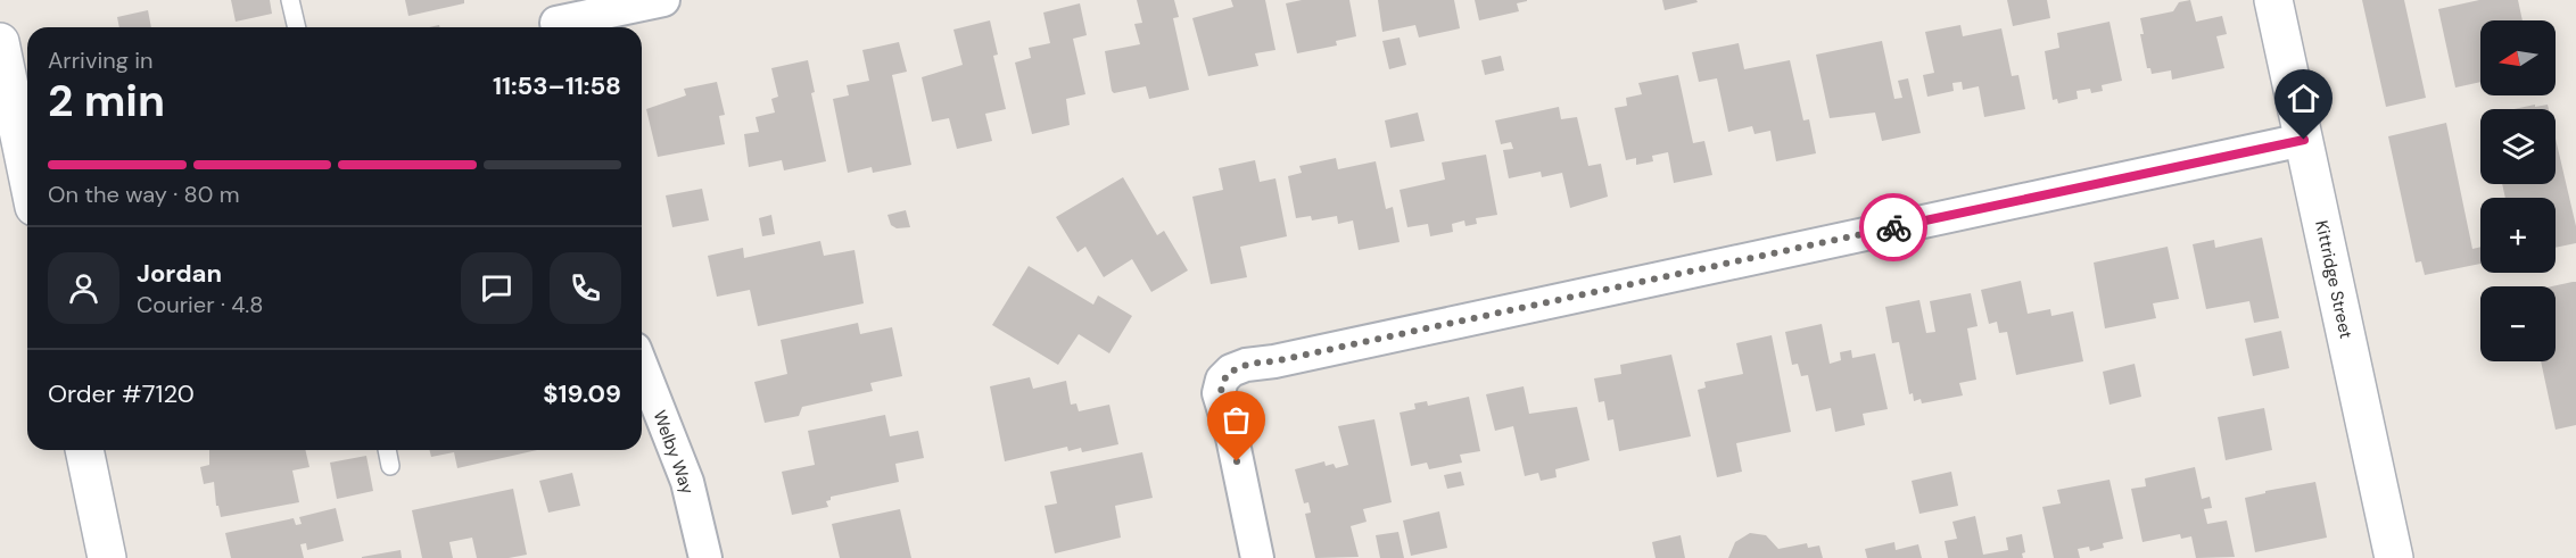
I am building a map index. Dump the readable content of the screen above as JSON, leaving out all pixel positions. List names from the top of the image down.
{
  "streets": {
    "street": ["Kittridge Street", "Welby Way"]
  },
  "north": "left",
  "page": {
    "map_buttons": ["+", "−"],
    "heading": ["2 min", "Arriving in", "11:53–11:58"],
    "panel": [
      "Jordan",
      "Courier · 4.8",
      "Order #7120",
      "$19.09"
    ],
    "bar": "On the way · 80 m"
  }
}
